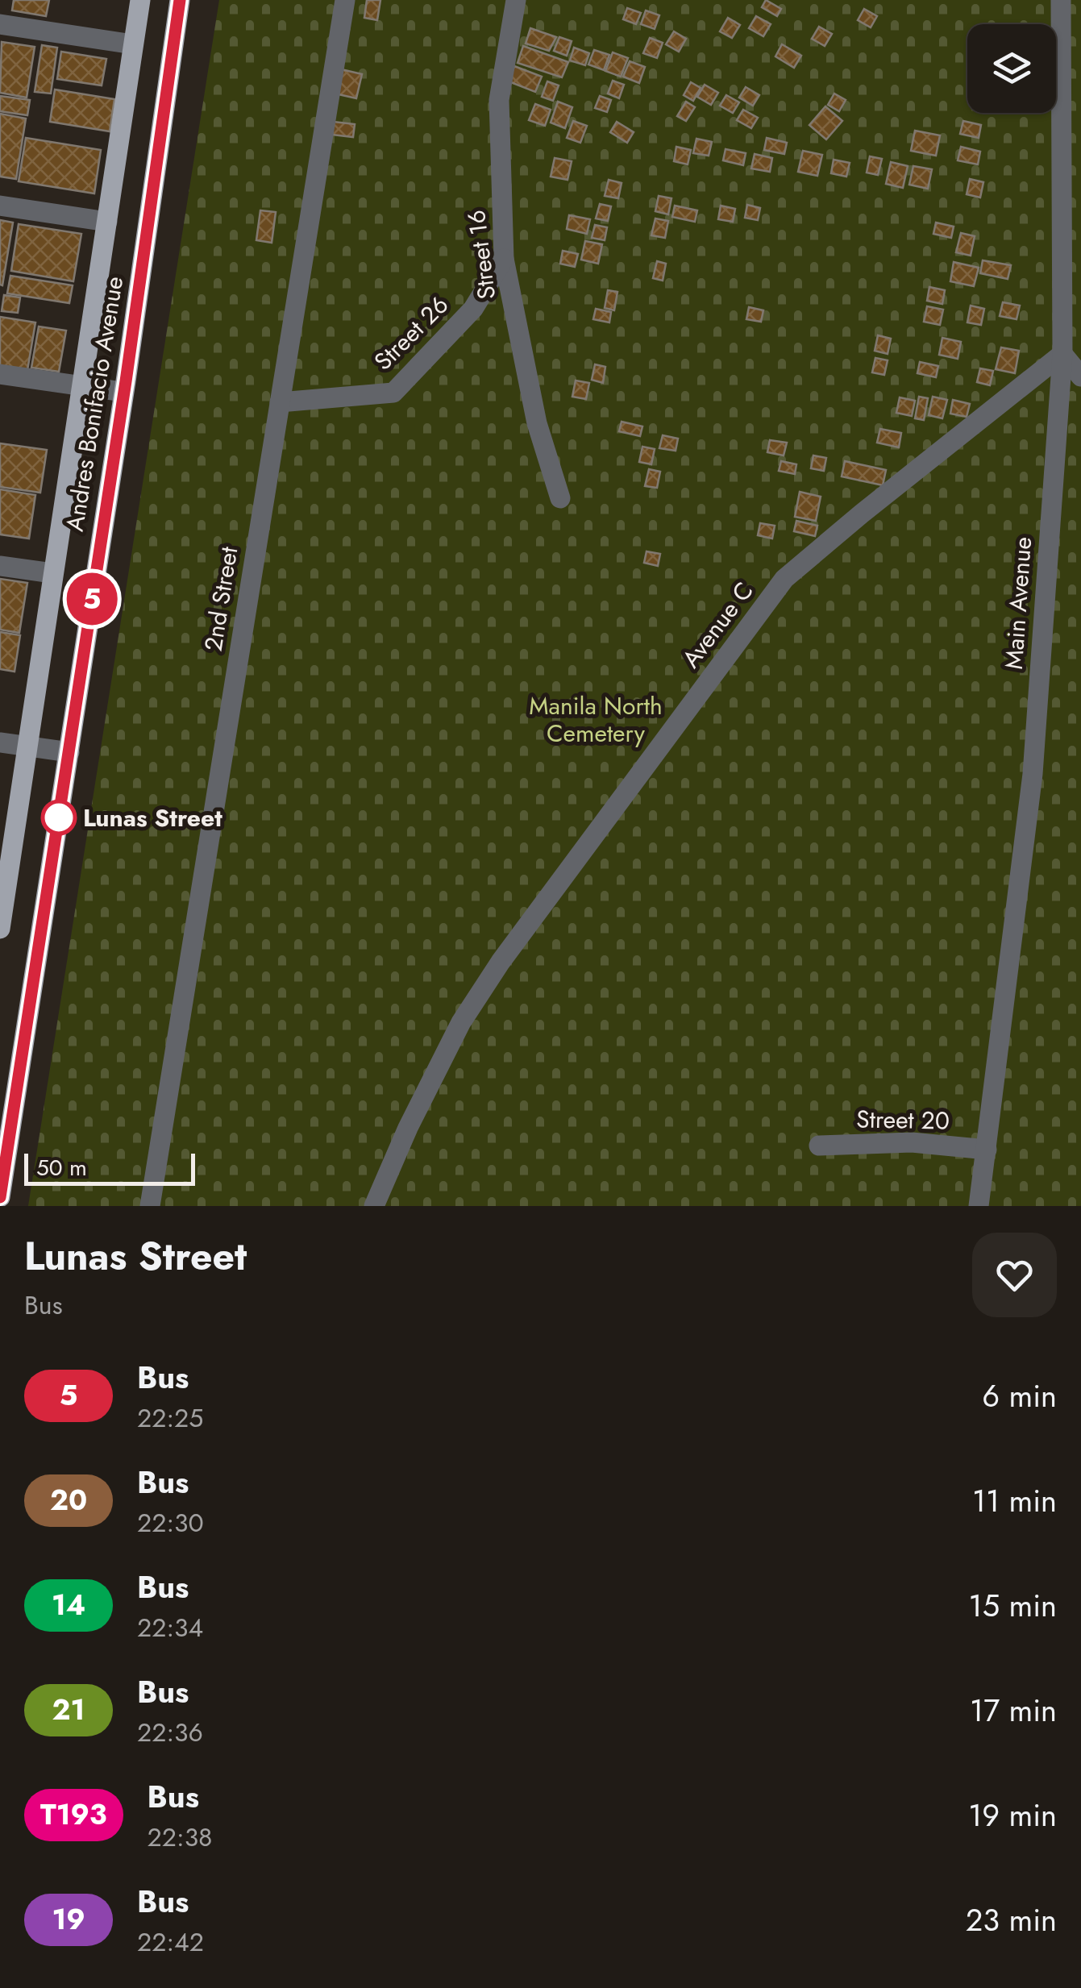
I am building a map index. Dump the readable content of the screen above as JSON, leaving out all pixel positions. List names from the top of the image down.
{
  "streets": {
    "main road": ["Andres Bonifacio Avenue"],
    "street": [
      "Street 16",
      "Street 26",
      "2nd Street",
      "Main Avenue",
      "Avenue C",
      "Street 20"
    ]
  },
  "crossings": [
    ["Street 16", "Street 26"],
    ["Street 26", "2nd Street"],
    ["Main Avenue", "Avenue C"],
    ["Main Avenue", "Street 20"]
  ],
  "parks": ["Manila North Cemetery"],
  "places": ["Lunas Street"],
  "lines": ["bus line 5"],
  "scale_bar": "50 m",
  "page": {
    "on_map": "5",
    "scale": "50 m",
    "heading": ["Lunas Street", "Bus"],
    "list": [
      {
        "mark": "5",
        "name": "Bus",
        "note": "22:25",
        "value": "6 min"
      },
      {
        "mark": "20",
        "name": "Bus",
        "note": "22:30",
        "value": "11 min"
      },
      {
        "mark": "14",
        "name": "Bus",
        "note": "22:34",
        "value": "15 min"
      },
      {
        "mark": "21",
        "name": "Bus",
        "note": "22:36",
        "value": "17 min"
      },
      {
        "mark": "T193",
        "name": "Bus",
        "note": "22:38",
        "value": "19 min"
      },
      {
        "mark": "19",
        "name": "Bus",
        "note": "22:42",
        "value": "23 min"
      }
    ]
  }
}
